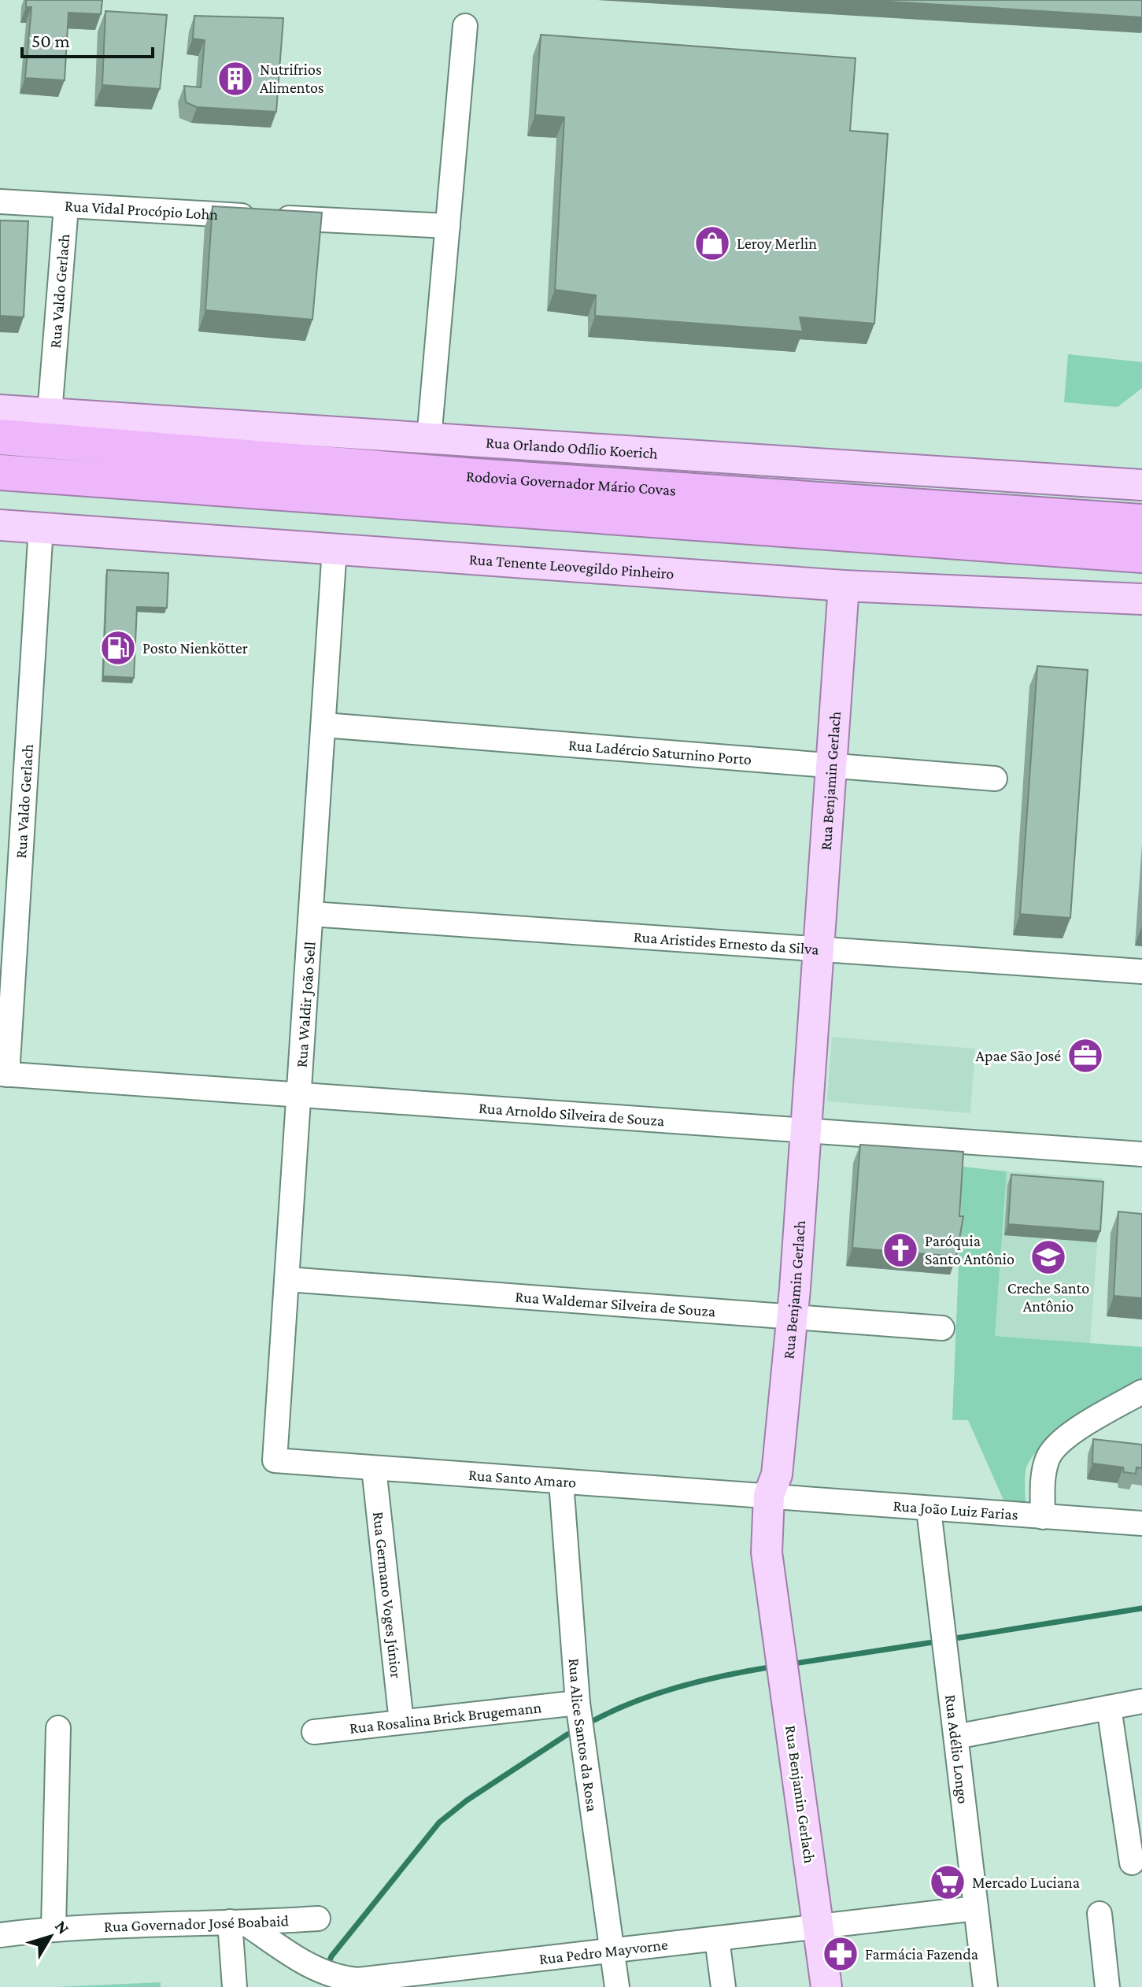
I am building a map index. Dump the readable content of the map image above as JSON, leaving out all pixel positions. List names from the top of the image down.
{
  "streets": {
    "highway": ["Rodovia Governador Mário Covas"],
    "main road": ["Rua Orlando Odílio Koerich", "Rua Tenente Leovegildo Pinheiro", "Rua Benjamin Gerlach"],
    "street": [
      "Rua Vidal Procópio Lohn",
      "Rua Valdo Gerlach",
      "Rua Ladércio Saturnino Porto",
      "Rua Aristides Ernesto da Silva",
      "Rua Waldir João Sell",
      "Rua Arnoldo Silveira de Souza",
      "Rua Waldemar Silveira de Souza",
      "Rua Santo Amaro",
      "Rua João Luiz Farias",
      "Rua Germano Voges Júnior",
      "Rua Rosalina Brick Brugemann",
      "Rua Alice Santos da Rosa",
      "Rua Adélio Longo",
      "Rua Governador José Boabaid",
      "Rua Pedro Mayvorne"
    ]
  },
  "crossings": [
    ["Rua Vidal Procópio Lohn", "Rua Valdo Gerlach"],
    ["Rua Valdo Gerlach", "Rua Orlando Odílio Koerich"],
    ["Rua Valdo Gerlach", "Rua Tenente Leovegildo Pinheiro"],
    ["Rua Valdo Gerlach", "Rua Arnoldo Silveira de Souza"],
    ["Rua Tenente Leovegildo Pinheiro", "Rua Benjamin Gerlach"],
    ["Rua Tenente Leovegildo Pinheiro", "Rua Waldir João Sell"],
    ["Rua Ladércio Saturnino Porto", "Rua Benjamin Gerlach"],
    ["Rua Ladércio Saturnino Porto", "Rua Waldir João Sell"],
    ["Rua Benjamin Gerlach", "Rua Aristides Ernesto da Silva"],
    ["Rua Benjamin Gerlach", "Rua Arnoldo Silveira de Souza"],
    ["Rua Benjamin Gerlach", "Rua Waldemar Silveira de Souza"],
    ["Rua Benjamin Gerlach", "Rua Santo Amaro"],
    ["Rua Benjamin Gerlach", "Rua João Luiz Farias"],
    ["Rua Benjamin Gerlach", "Rua Pedro Mayvorne"],
    ["Rua Aristides Ernesto da Silva", "Rua Waldir João Sell"],
    ["Rua Waldir João Sell", "Rua Arnoldo Silveira de Souza"],
    ["Rua Waldir João Sell", "Rua Waldemar Silveira de Souza"],
    ["Rua Waldir João Sell", "Rua Santo Amaro"],
    ["Rua Santo Amaro", "Rua João Luiz Farias"],
    ["Rua Santo Amaro", "Rua Germano Voges Júnior"],
    ["Rua Santo Amaro", "Rua Alice Santos da Rosa"],
    ["Rua João Luiz Farias", "Rua Adélio Longo"],
    ["Rua Germano Voges Júnior", "Rua Rosalina Brick Brugemann"],
    ["Rua Rosalina Brick Brugemann", "Rua Alice Santos da Rosa"],
    ["Rua Alice Santos da Rosa", "Rua Pedro Mayvorne"],
    ["Rua Adélio Longo", "Rua Pedro Mayvorne"],
    ["Rua Governador José Boabaid", "Rua Pedro Mayvorne"]
  ],
  "places": {
    "building": ["Nutrifrios Alimentos"],
    "shop": ["Leroy Merlin"],
    "fuel station": ["Posto Nienkötter"],
    "office": ["Apae São José"],
    "church": ["Paróquia Santo Antônio"],
    "school or university": ["Creche Santo Antônio"],
    "supermarket": ["Mercado Luciana"],
    "pharmacy": ["Farmácia Fazenda"]
  },
  "scale_bar": "50 m",
  "north": "top right"
}
